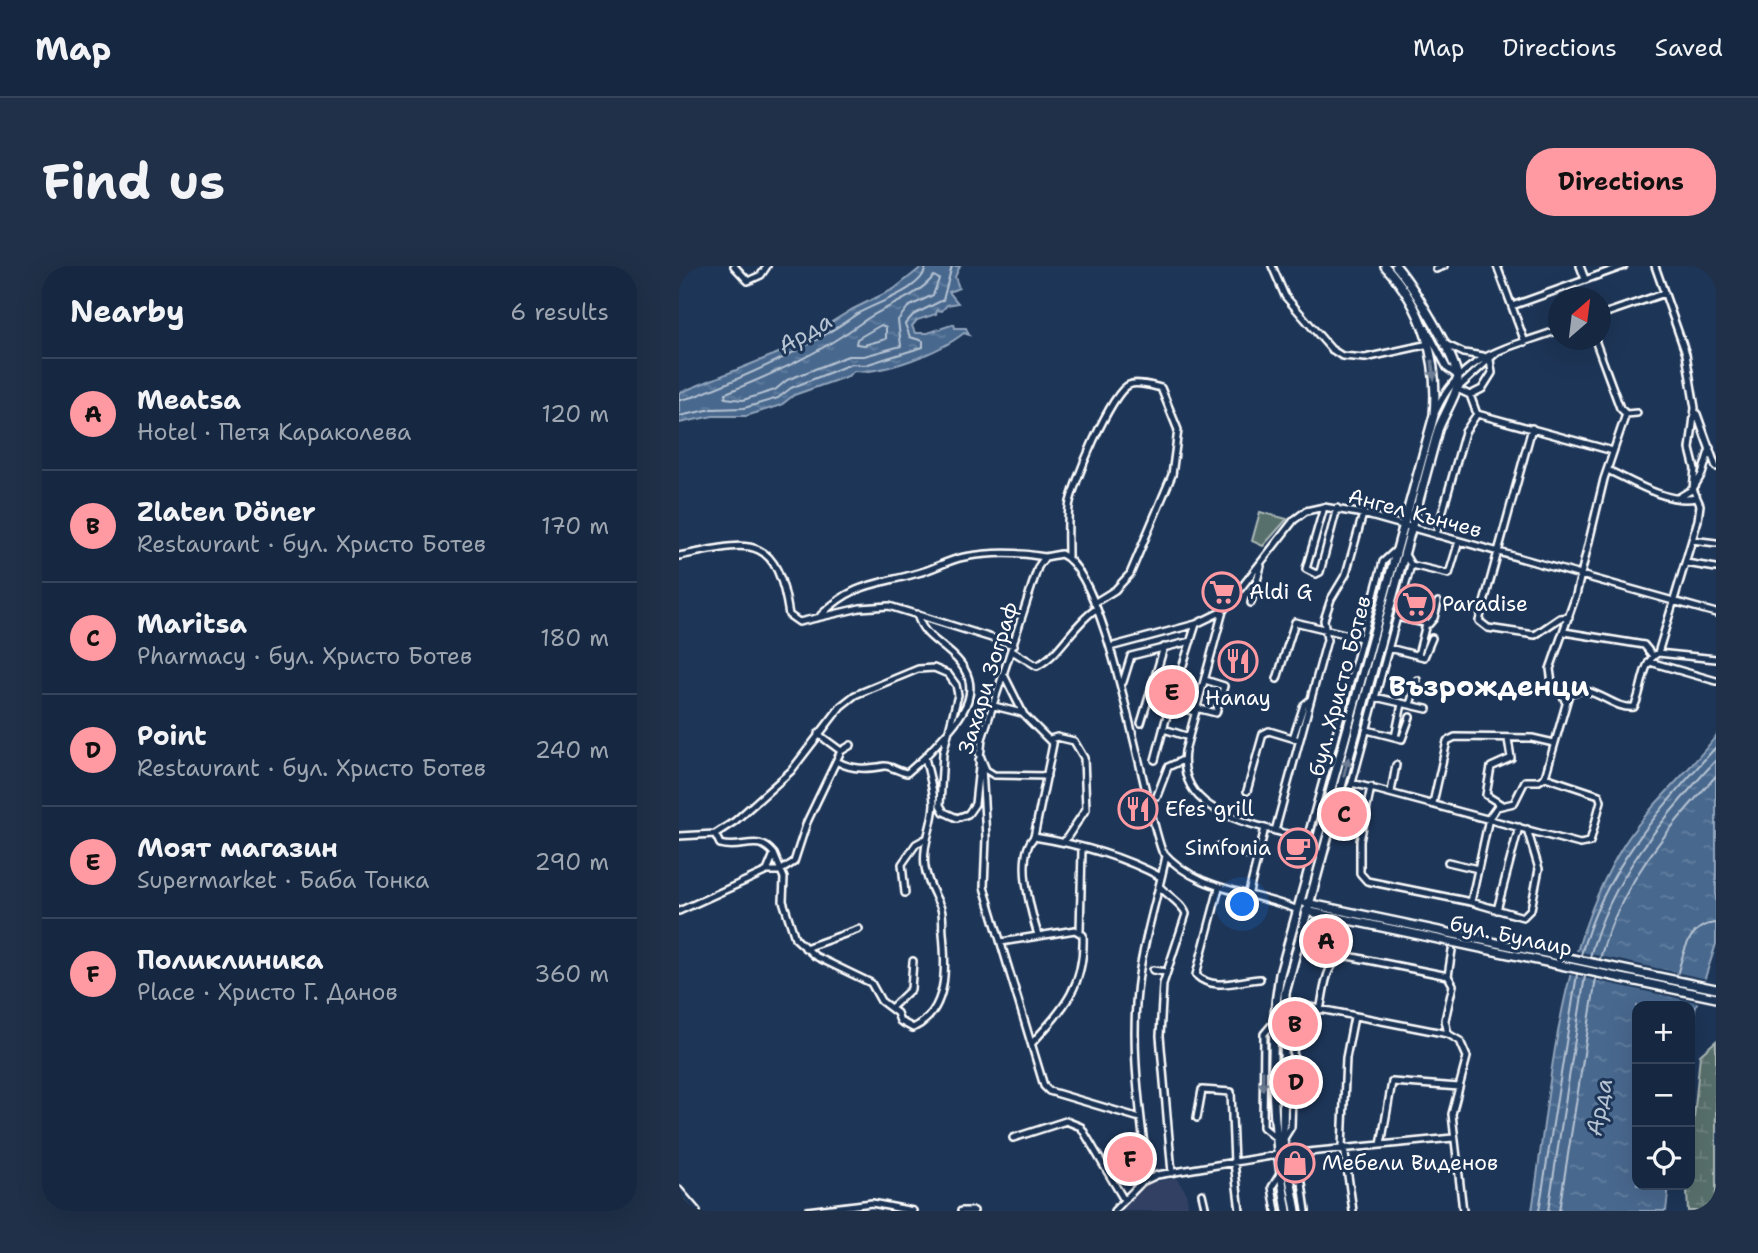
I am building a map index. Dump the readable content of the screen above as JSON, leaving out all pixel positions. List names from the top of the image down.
{
  "streets": {
    "main road": ["бул. Христо Ботев", "бул. Булаир"],
    "street": ["Ангел Кънчев", "Захари Зограф"]
  },
  "crossings": [
    ["Ангел Кънчев", "бул. Христо Ботев"],
    ["бул. Христо Ботев", "бул. Булаир"]
  ],
  "districts": ["Възрожденци"],
  "water": ["Арда"],
  "places": {
    "supermarket": ["Aldi G", "Paradise"],
    "restaurant": ["Hanay", "Efes grill"],
    "cafe": ["Simfonia"],
    "shop": ["Мебели Виденов"]
  },
  "north": "top right",
  "page": {
    "header": "Map",
    "nav": ["Map", "Directions", "Saved"],
    "buttons": "Directions",
    "title": "Find us",
    "heading": ["Nearby", "6 results"],
    "list": [
      {
        "mark": "A",
        "name": "Meatsa",
        "note": "Hotel · Петя Караколева",
        "value": "120 m"
      },
      {
        "mark": "B",
        "name": "Zlaten Döner",
        "note": "Restaurant · бул. Христо Ботев",
        "value": "170 m"
      },
      {
        "mark": "C",
        "name": "Maritsa",
        "note": "Pharmacy · бул. Христо Ботев",
        "value": "180 m"
      },
      {
        "mark": "D",
        "name": "Point",
        "note": "Restaurant · бул. Христо Ботев",
        "value": "240 m"
      },
      {
        "mark": "E",
        "name": "Моят магазин",
        "note": "Supermarket · Баба Тонка",
        "value": "290 m"
      },
      {
        "mark": "F",
        "name": "Поликлиника",
        "note": "Place · Христо Г. Данов",
        "value": "360 m"
      }
    ],
    "pins": [
      "E",
      "C",
      "A",
      "B",
      "D",
      "F"
    ],
    "map_buttons": ["+", "−"]
  }
}
